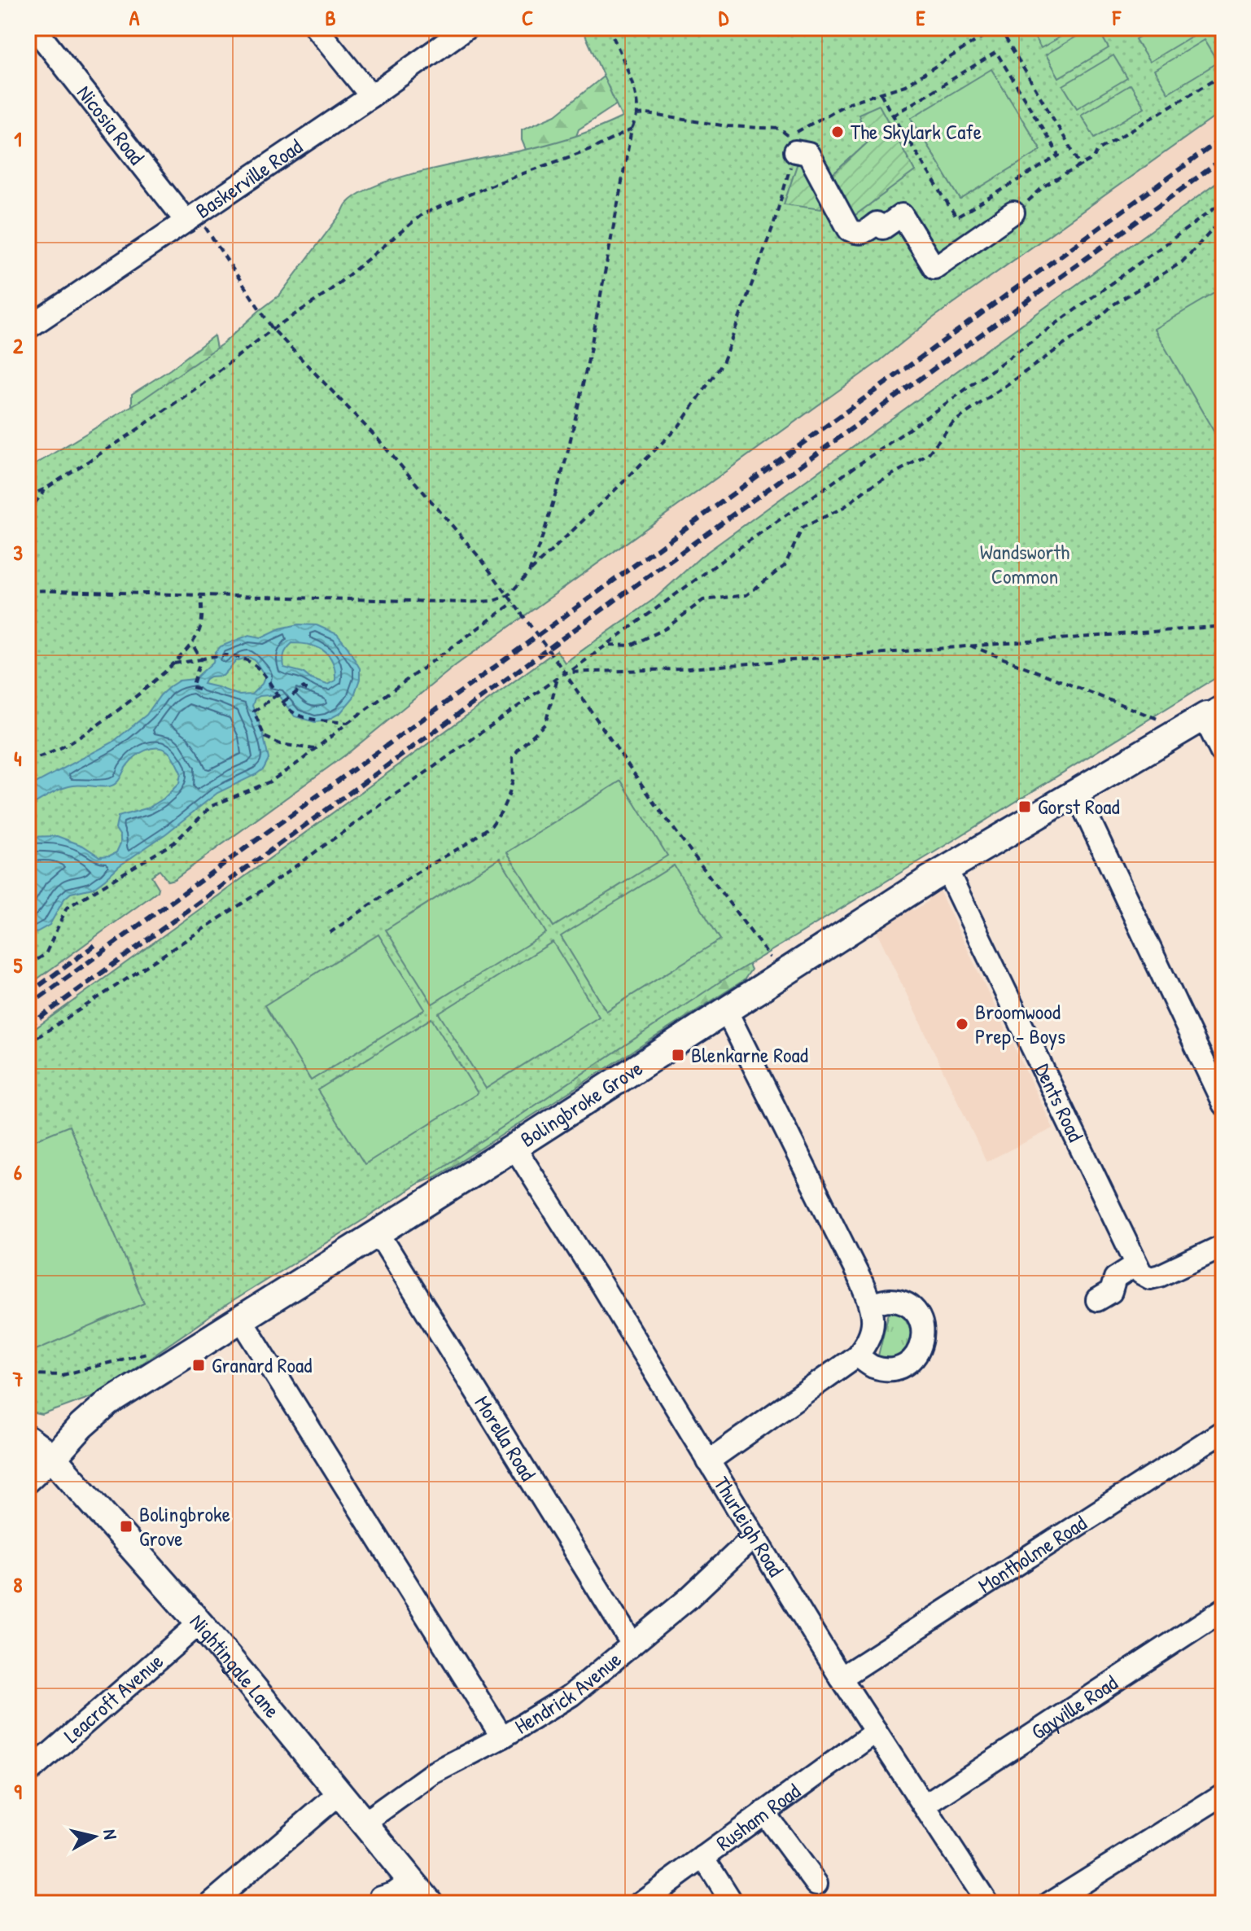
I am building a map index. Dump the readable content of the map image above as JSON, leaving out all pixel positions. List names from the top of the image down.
{
  "streets": {
    "main road": ["Bolingbroke Grove", "Nightingale Lane"],
    "street": [
      "Nicosia Road",
      "Baskerville Road",
      "Dents Road",
      "Morella Road",
      "Thurleigh Road",
      "Montholme Road",
      "Hendrick Avenue",
      "Leacroft Avenue",
      "Gayville Road",
      "Rusham Road"
    ]
  },
  "crossings": [
    ["Nicosia Road", "Baskerville Road"],
    ["Dents Road", "Bolingbroke Grove"],
    ["Bolingbroke Grove", "Morella Road"],
    ["Bolingbroke Grove", "Thurleigh Road"],
    ["Bolingbroke Grove", "Nightingale Lane"],
    ["Morella Road", "Hendrick Avenue"],
    ["Thurleigh Road", "Montholme Road"],
    ["Thurleigh Road", "Hendrick Avenue"],
    ["Thurleigh Road", "Gayville Road"],
    ["Thurleigh Road", "Rusham Road"],
    ["Nightingale Lane", "Hendrick Avenue"],
    ["Nightingale Lane", "Leacroft Avenue"]
  ],
  "parks": ["Wandsworth Common"],
  "places": {
    "other": ["The Skylark Cafe", "Broomwood Prep - Boys"],
    "transit": [
      "Gorst Road",
      "Blenkarne Road",
      "Granard Road",
      "Bolingbroke Grove"
    ]
  },
  "north": "right",
  "grid": {
    "columns": [
      "A",
      "B",
      "C",
      "D",
      "E",
      "F"
    ],
    "rows": [
      "1",
      "2",
      "3",
      "4",
      "5",
      "6",
      "7",
      "8",
      "9"
    ]
  }
}
